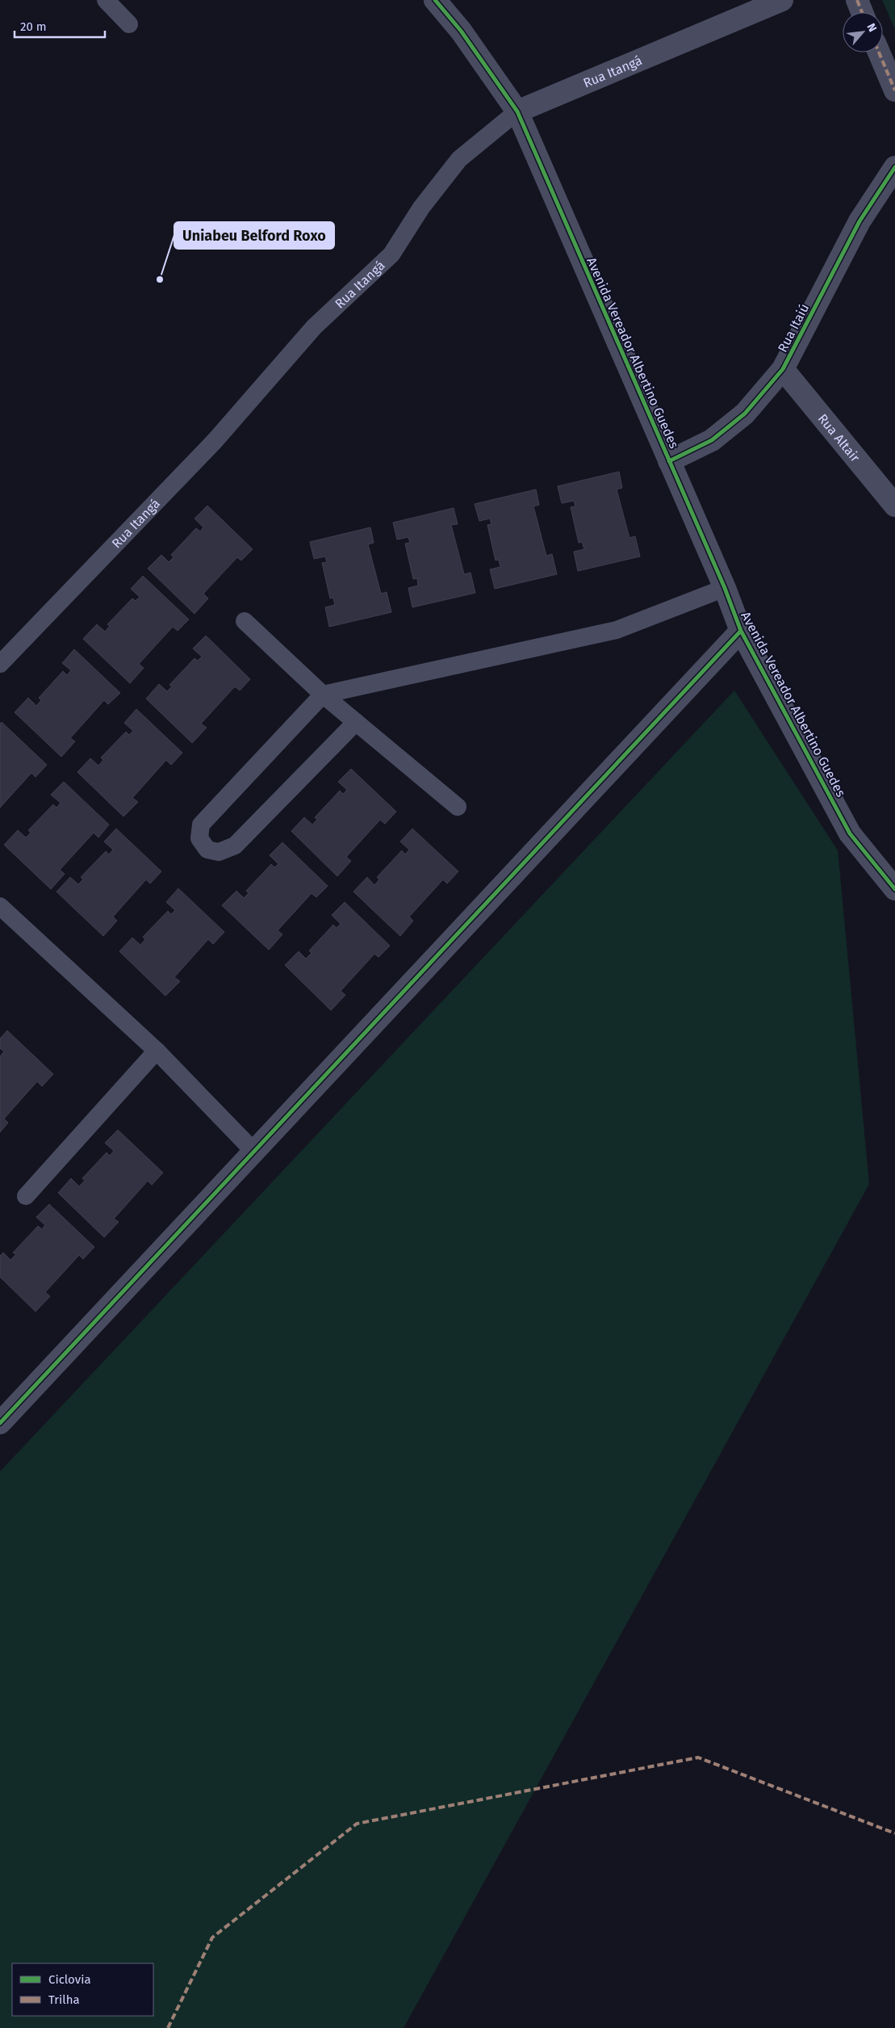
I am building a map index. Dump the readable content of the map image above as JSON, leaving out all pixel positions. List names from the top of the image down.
{
  "streets": {
    "street": [
      "Rua Itangá",
      "Rua Itaiú",
      "Avenida Vereador Albertino Guedes",
      "Rua Altair"
    ]
  },
  "crossings": [
    ["Rua Itangá", "Avenida Vereador Albertino Guedes"],
    ["Rua Itaiú", "Avenida Vereador Albertino Guedes"],
    ["Rua Itaiú", "Rua Altair"]
  ],
  "places": ["Uniabeu Belford Roxo"],
  "legend": ["Ciclovia", "Trilha"],
  "scale_bar": "20 m",
  "north": "top right"
}
